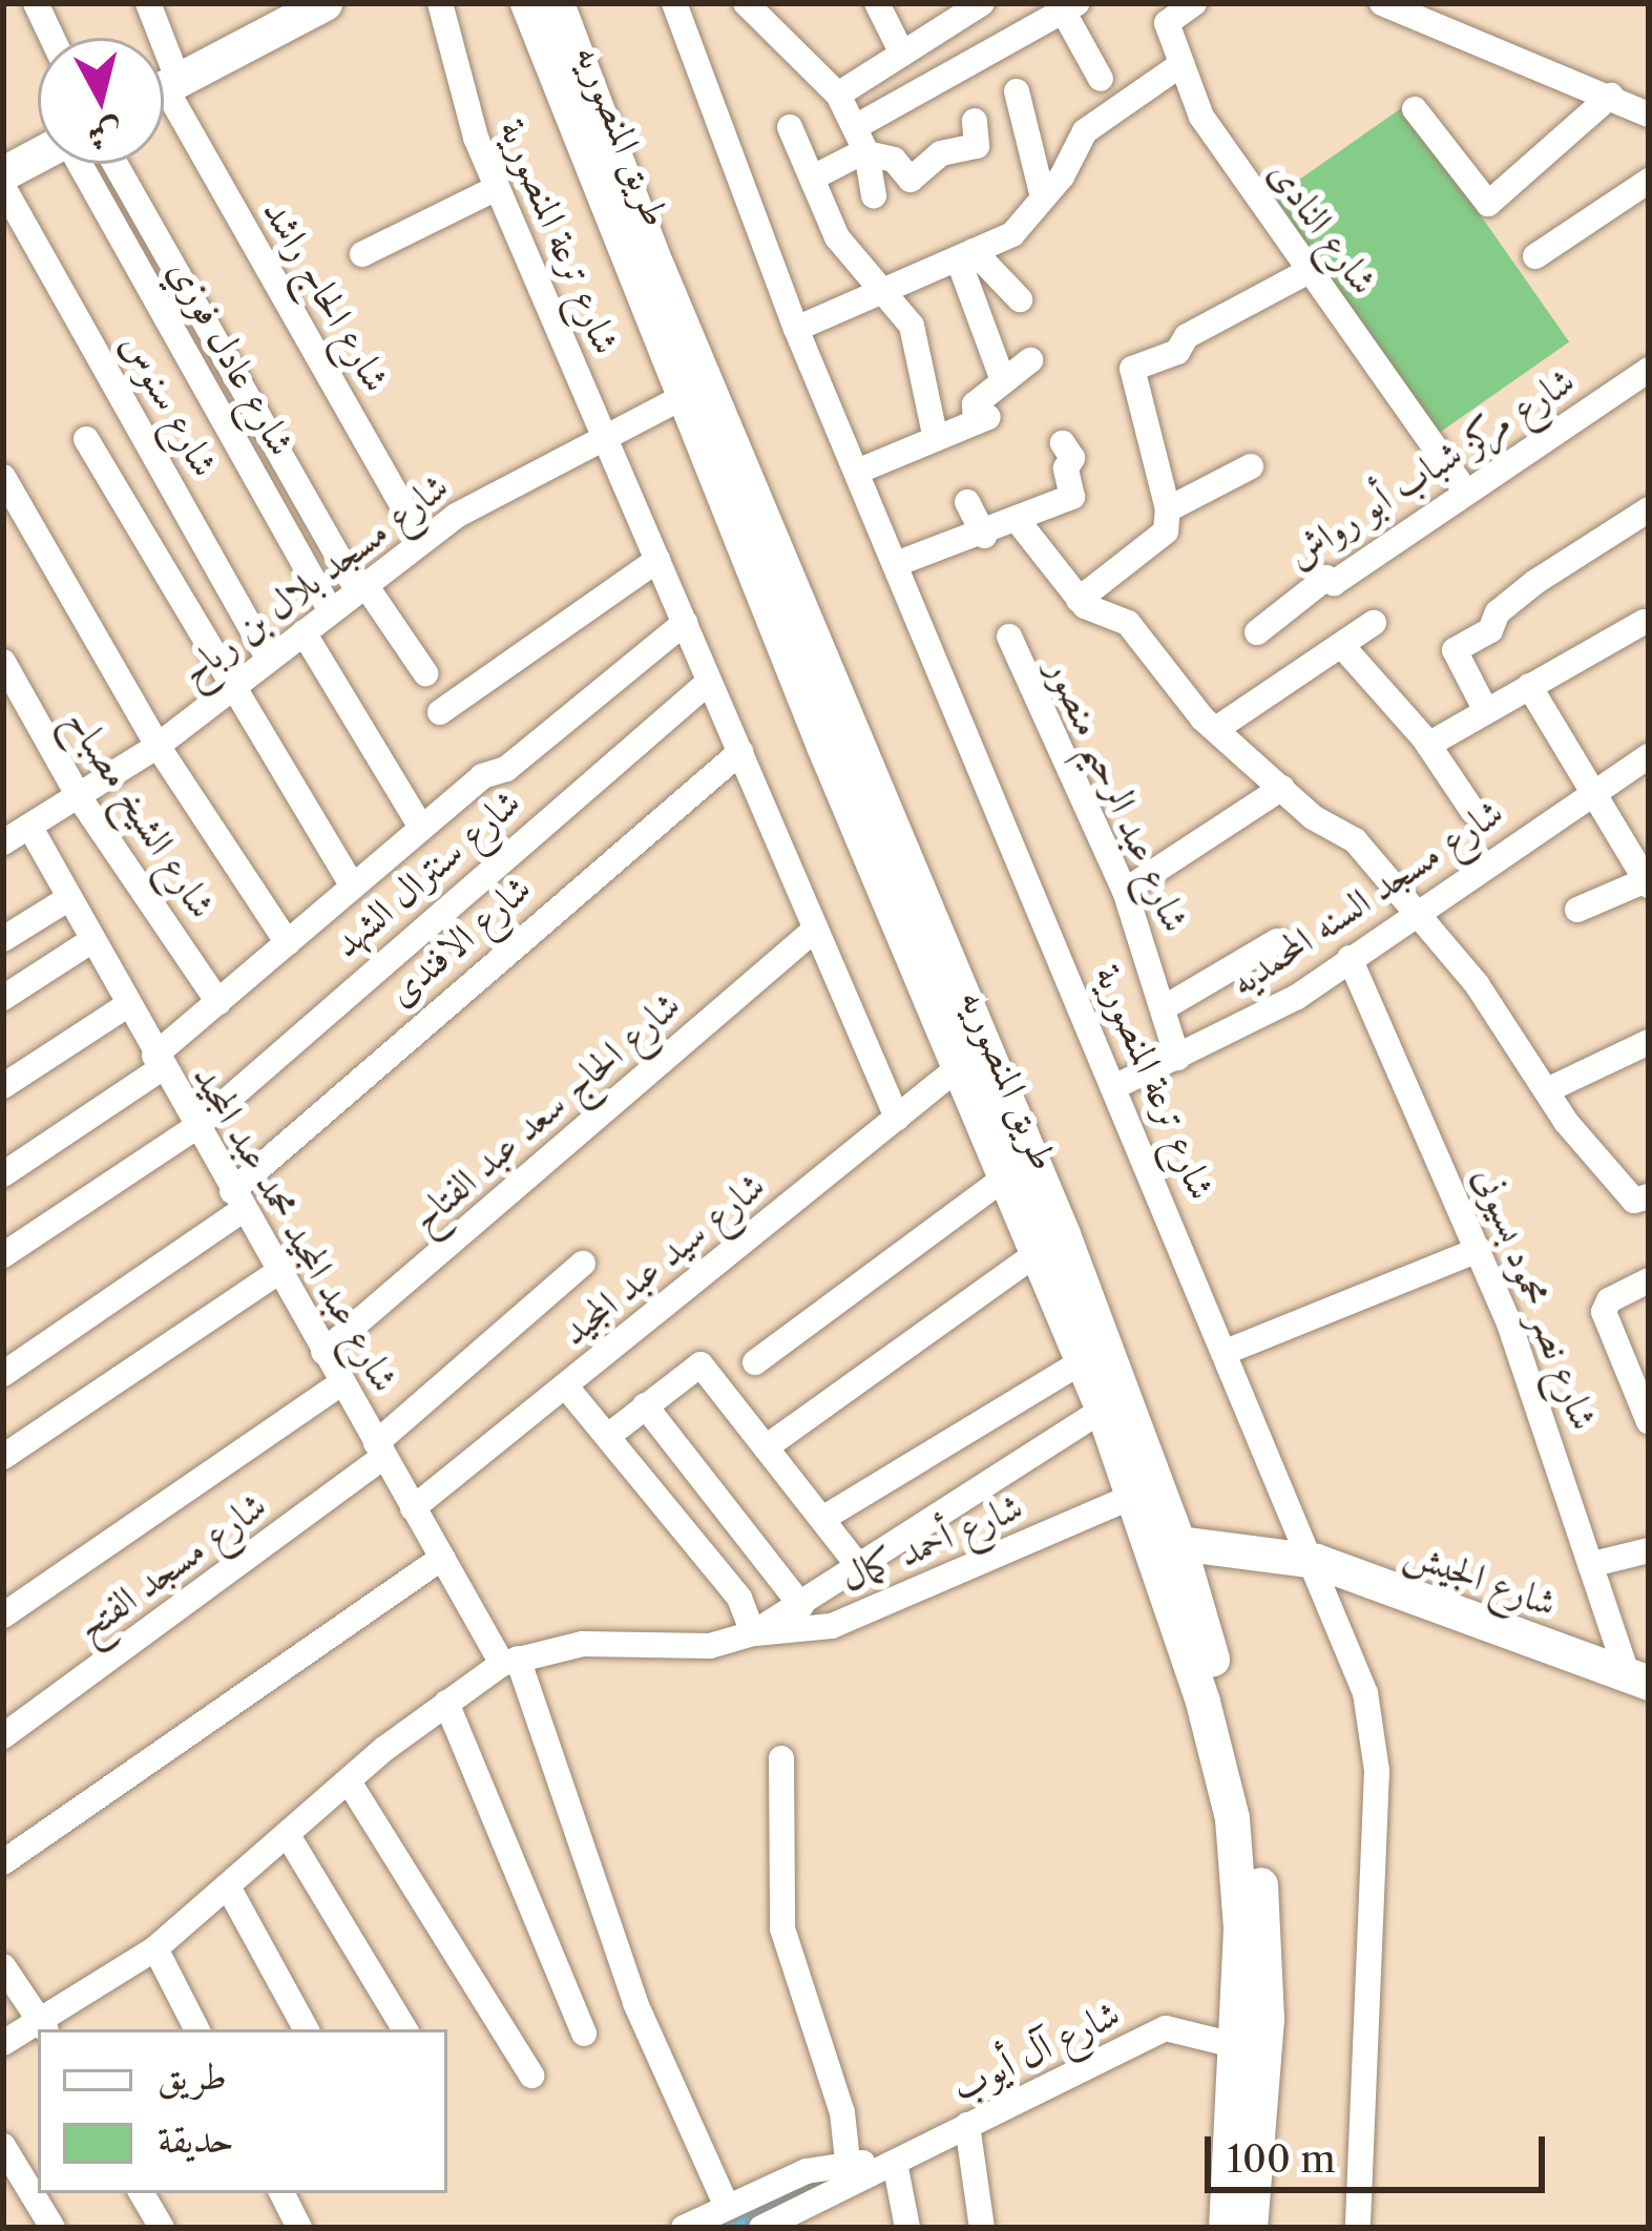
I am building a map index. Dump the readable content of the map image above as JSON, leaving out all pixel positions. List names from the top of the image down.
{
  "streets": {
    "main road": ["طريق المنصوريه", "شارع الجيش"],
    "street": [
      "شارع النادى",
      "شارع ترعة المنصورية",
      "شارع الحاج راشد",
      "شارع عادل فوزي",
      "شارع سنوس",
      "شارع مركز شباب أبو رواش",
      "شارع مسجد بلال بن رباح",
      "شارع عبد الرحيم منصور",
      "شارع الشيخ مصباح",
      "شارع سنترال الشهد",
      "شارع مسجد السنه المحمديه",
      "شارع الافندى",
      "شارع الحاج سعد عبد الفتاح",
      "شارع عبد المجيد محمد عبد المجيد",
      "شارع سيد عبد المجيد",
      "شارع نصر محمود بسيونى",
      "شارع أحمد كمال",
      "شارع مسجد الفتح",
      "شارع آل أيوب"
    ]
  },
  "crossings": [
    ["طريق المنصوريه", "شارع مسجد بلال بن رباح"],
    ["طريق المنصوريه", "شارع سيد عبد المجيد"],
    ["طريق المنصوريه", "شارع أحمد كمال"],
    ["طريق المنصوريه", "شارع الجيش"],
    ["طريق المنصوريه", "شارع آل أيوب"],
    ["شارع النادى", "شارع مركز شباب أبو رواش"],
    ["شارع ترعة المنصورية", "شارع مسجد بلال بن رباح"],
    ["شارع ترعة المنصورية", "شارع سنترال الشهد"],
    ["شارع ترعة المنصورية", "شارع مسجد السنه المحمديه"],
    ["شارع ترعة المنصورية", "شارع الافندى"],
    ["شارع ترعة المنصورية", "شارع الحاج سعد عبد الفتاح"],
    ["شارع ترعة المنصورية", "شارع سيد عبد المجيد"],
    ["شارع ترعة المنصورية", "شارع الجيش"],
    ["شارع الحاج راشد", "شارع مسجد بلال بن رباح"],
    ["شارع عادل فوزي", "شارع مسجد بلال بن رباح"],
    ["شارع سنوس", "شارع مسجد بلال بن رباح"],
    ["شارع مسجد بلال بن رباح", "شارع الشيخ مصباح"],
    ["شارع مسجد بلال بن رباح", "شارع عبد المجيد محمد عبد المجيد"],
    ["شارع عبد الرحيم منصور", "شارع مسجد السنه المحمديه"],
    ["شارع سنترال الشهد", "شارع عبد المجيد محمد عبد المجيد"],
    ["شارع مسجد السنه المحمديه", "شارع نصر محمود بسيونى"],
    ["شارع الافندى", "شارع عبد المجيد محمد عبد المجيد"],
    ["شارع الحاج سعد عبد الفتاح", "شارع عبد المجيد محمد عبد المجيد"],
    ["شارع عبد المجيد محمد عبد المجيد", "شارع سيد عبد المجيد"],
    ["شارع عبد المجيد محمد عبد المجيد", "شارع مسجد الفتح"],
    ["شارع نصر محمود بسيونى", "شارع الجيش"]
  ],
  "legend": ["طريق", "حديقة"],
  "scale_bar": "100 m",
  "north": "bottom"
}
